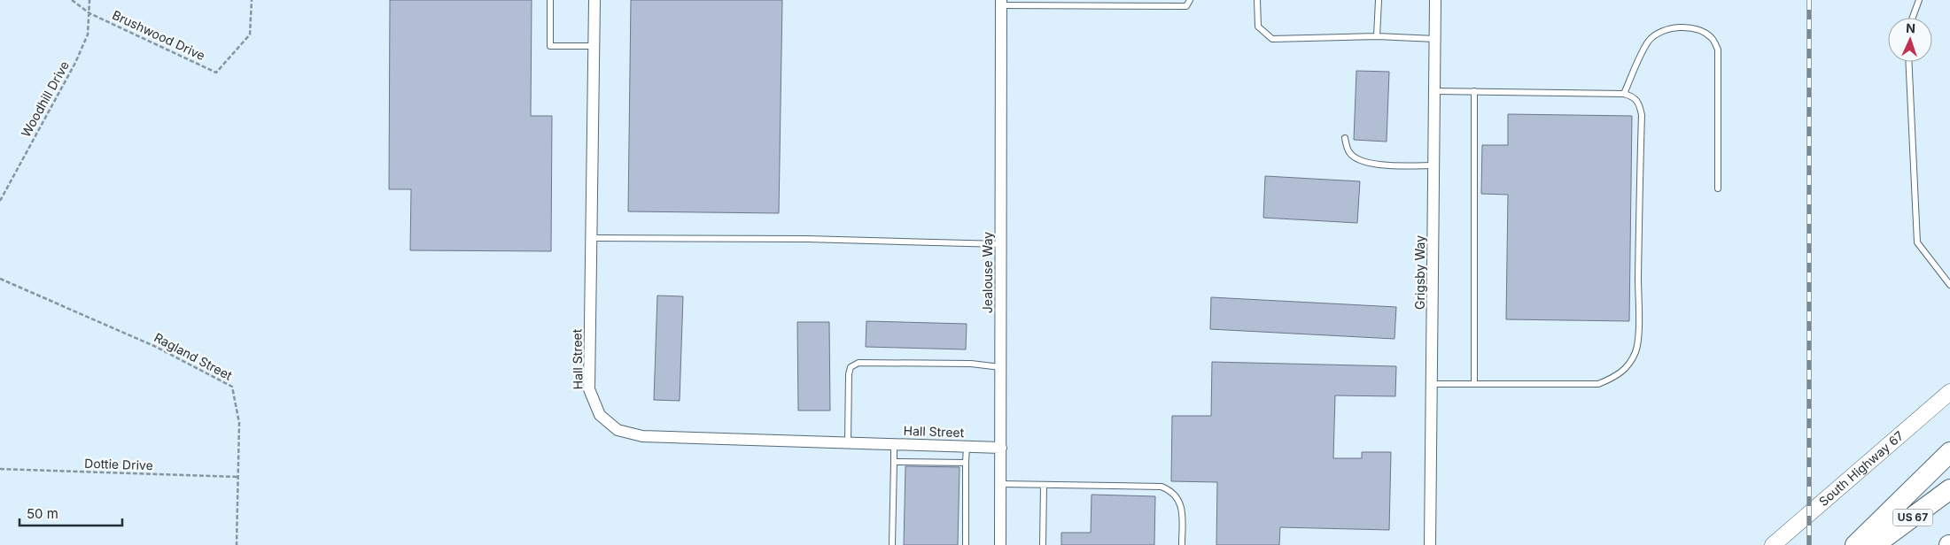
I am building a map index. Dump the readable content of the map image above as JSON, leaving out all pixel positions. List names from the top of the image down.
{
  "streets": {
    "highway": ["US 67"],
    "main road": ["South Highway 67"],
    "street": ["Jealouse Way", "Grigsby Way", "Hall Street"],
    "path": [
      "Brushwood Drive",
      "Woodhill Drive",
      "Ragland Street",
      "Dottie Drive"
    ]
  },
  "crossings": [
    ["Brushwood Drive", "Woodhill Drive"],
    ["Jealouse Way", "Hall Street"],
    ["Ragland Street", "Dottie Drive"]
  ],
  "scale_bar": "50 m",
  "north": "top"
}
